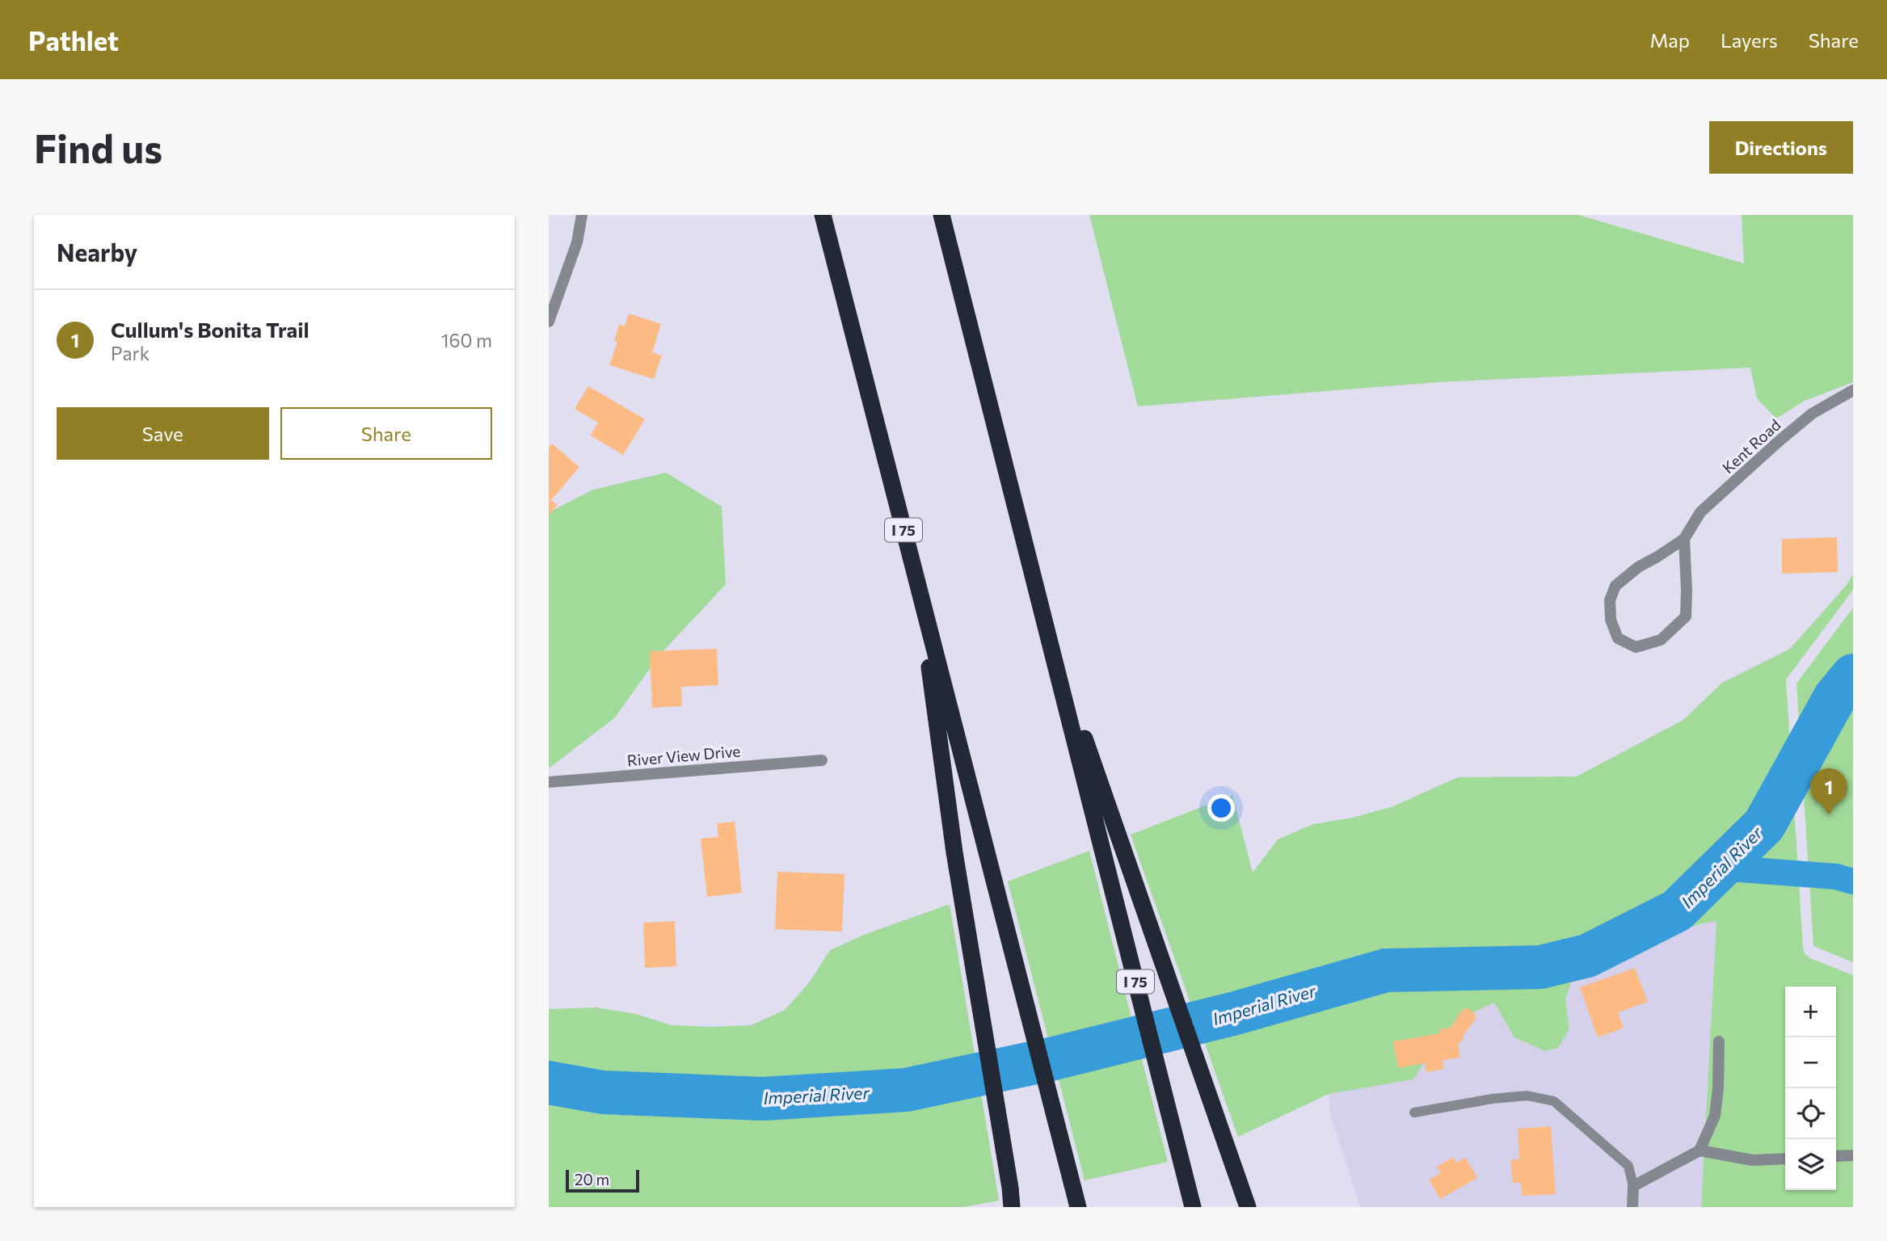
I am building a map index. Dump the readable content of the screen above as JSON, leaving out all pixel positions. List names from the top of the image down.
{
  "streets": {
    "highway": ["I 75"],
    "street": ["Kent Road", "River View Drive"]
  },
  "water": ["Imperial River"],
  "scale_bar": "20 m",
  "page": {
    "header": "Pathlet",
    "nav": ["Map", "Layers", "Share"],
    "buttons": [
      "Directions",
      ["Save", "Share"]
    ],
    "title": "Find us",
    "heading": "Nearby",
    "list": [
      {
        "mark": "1",
        "name": "Cullum's Bonita Trail",
        "note": "Park",
        "value": "160 m"
      }
    ],
    "pins": "1",
    "map_buttons": ["+", "−"],
    "scale": "20 m"
  }
}
